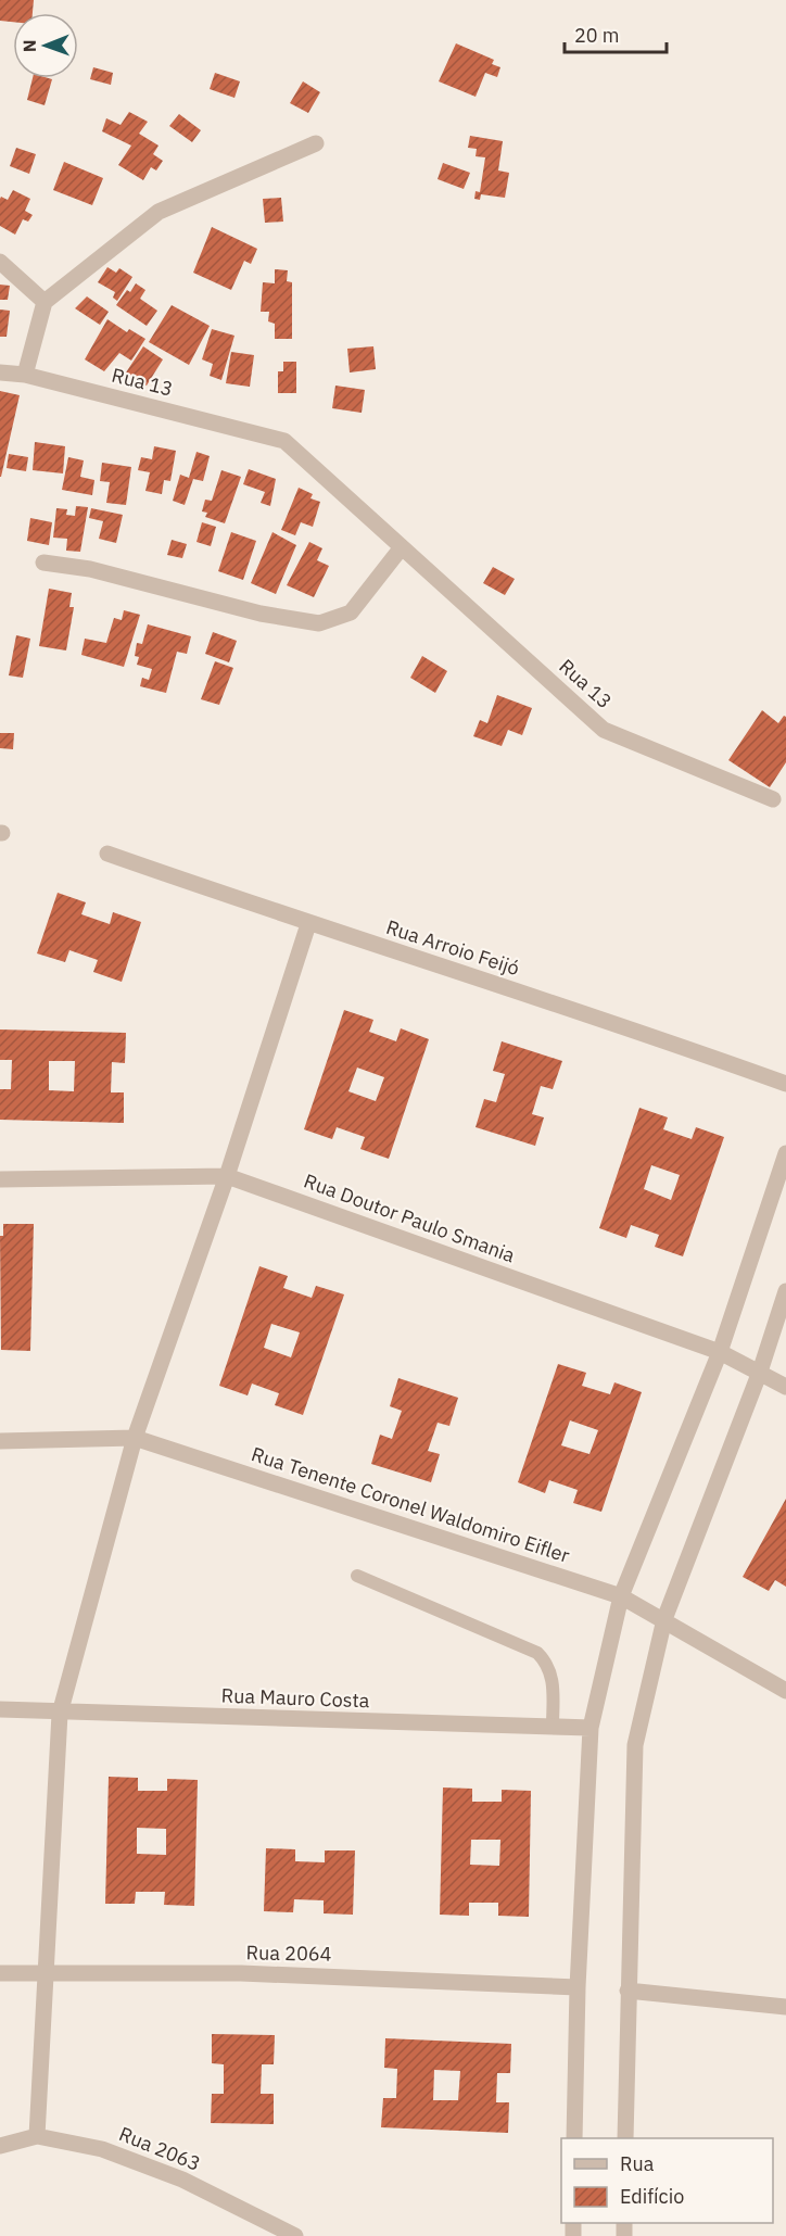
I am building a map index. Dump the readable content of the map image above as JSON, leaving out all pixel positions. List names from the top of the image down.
{
  "streets": {
    "street": [
      "Rua 13",
      "Rua Arroio Feijó",
      "Rua Doutor Paulo Smania",
      "Rua Tenente Coronel Waldomiro Eifler",
      "Rua Mauro Costa",
      "Rua 2064",
      "Rua 2063"
    ]
  },
  "legend": ["Rua", "Edifício"],
  "scale_bar": "20 m",
  "north": "left"
}
